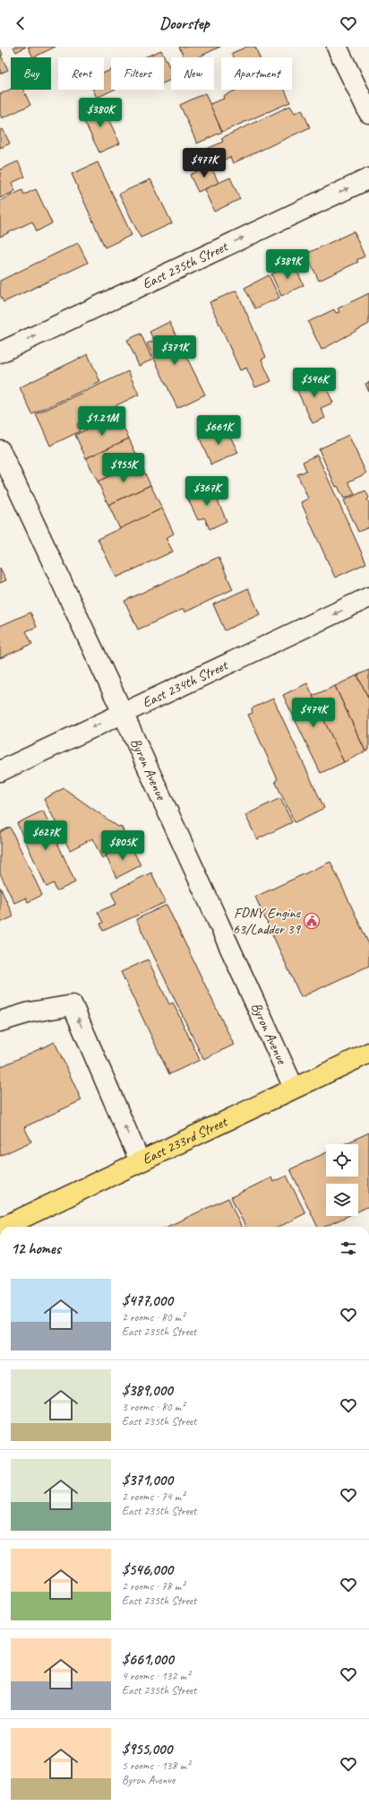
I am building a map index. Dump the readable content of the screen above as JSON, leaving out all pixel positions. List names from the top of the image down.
{
  "streets": {
    "main road": ["East 233rd Street"],
    "street": ["East 235th Street", "East 234th Street", "Byron Avenue"]
  },
  "crossings": [
    ["East 234th Street", "Byron Avenue"],
    ["Byron Avenue", "East 233rd Street"]
  ],
  "one_way": ["East 235th Street", "East 234th Street"],
  "places": {
    "public building": ["FDNY Engine 63/Ladder 39"]
  },
  "page": {
    "header": "Doorstep",
    "chip": [
      "Buy",
      "Rent",
      "Filters",
      "New",
      "Apartment"
    ],
    "price": [
      "$380K",
      "$477K",
      "$389K",
      "$371K",
      "$546K",
      "$1.21M",
      "$661K",
      "$955K",
      "$367K",
      "$474K",
      "$627K",
      "$805K"
    ],
    "heading": "12 homes",
    "list": [
      {
        "name": "$477,000",
        "note": "2 rooms · 80 m² · East 235th Street"
      },
      {
        "name": "$389,000",
        "note": "3 rooms · 80 m² · East 235th Street"
      },
      {
        "name": "$371,000",
        "note": "2 rooms · 74 m² · East 235th Street"
      },
      {
        "name": "$546,000",
        "note": "2 rooms · 78 m² · East 235th Street"
      },
      {
        "name": "$661,000",
        "note": "4 rooms · 132 m² · East 235th Street"
      },
      {
        "name": "$955,000",
        "note": "5 rooms · 138 m² · Byron Avenue"
      }
    ]
  }
}
